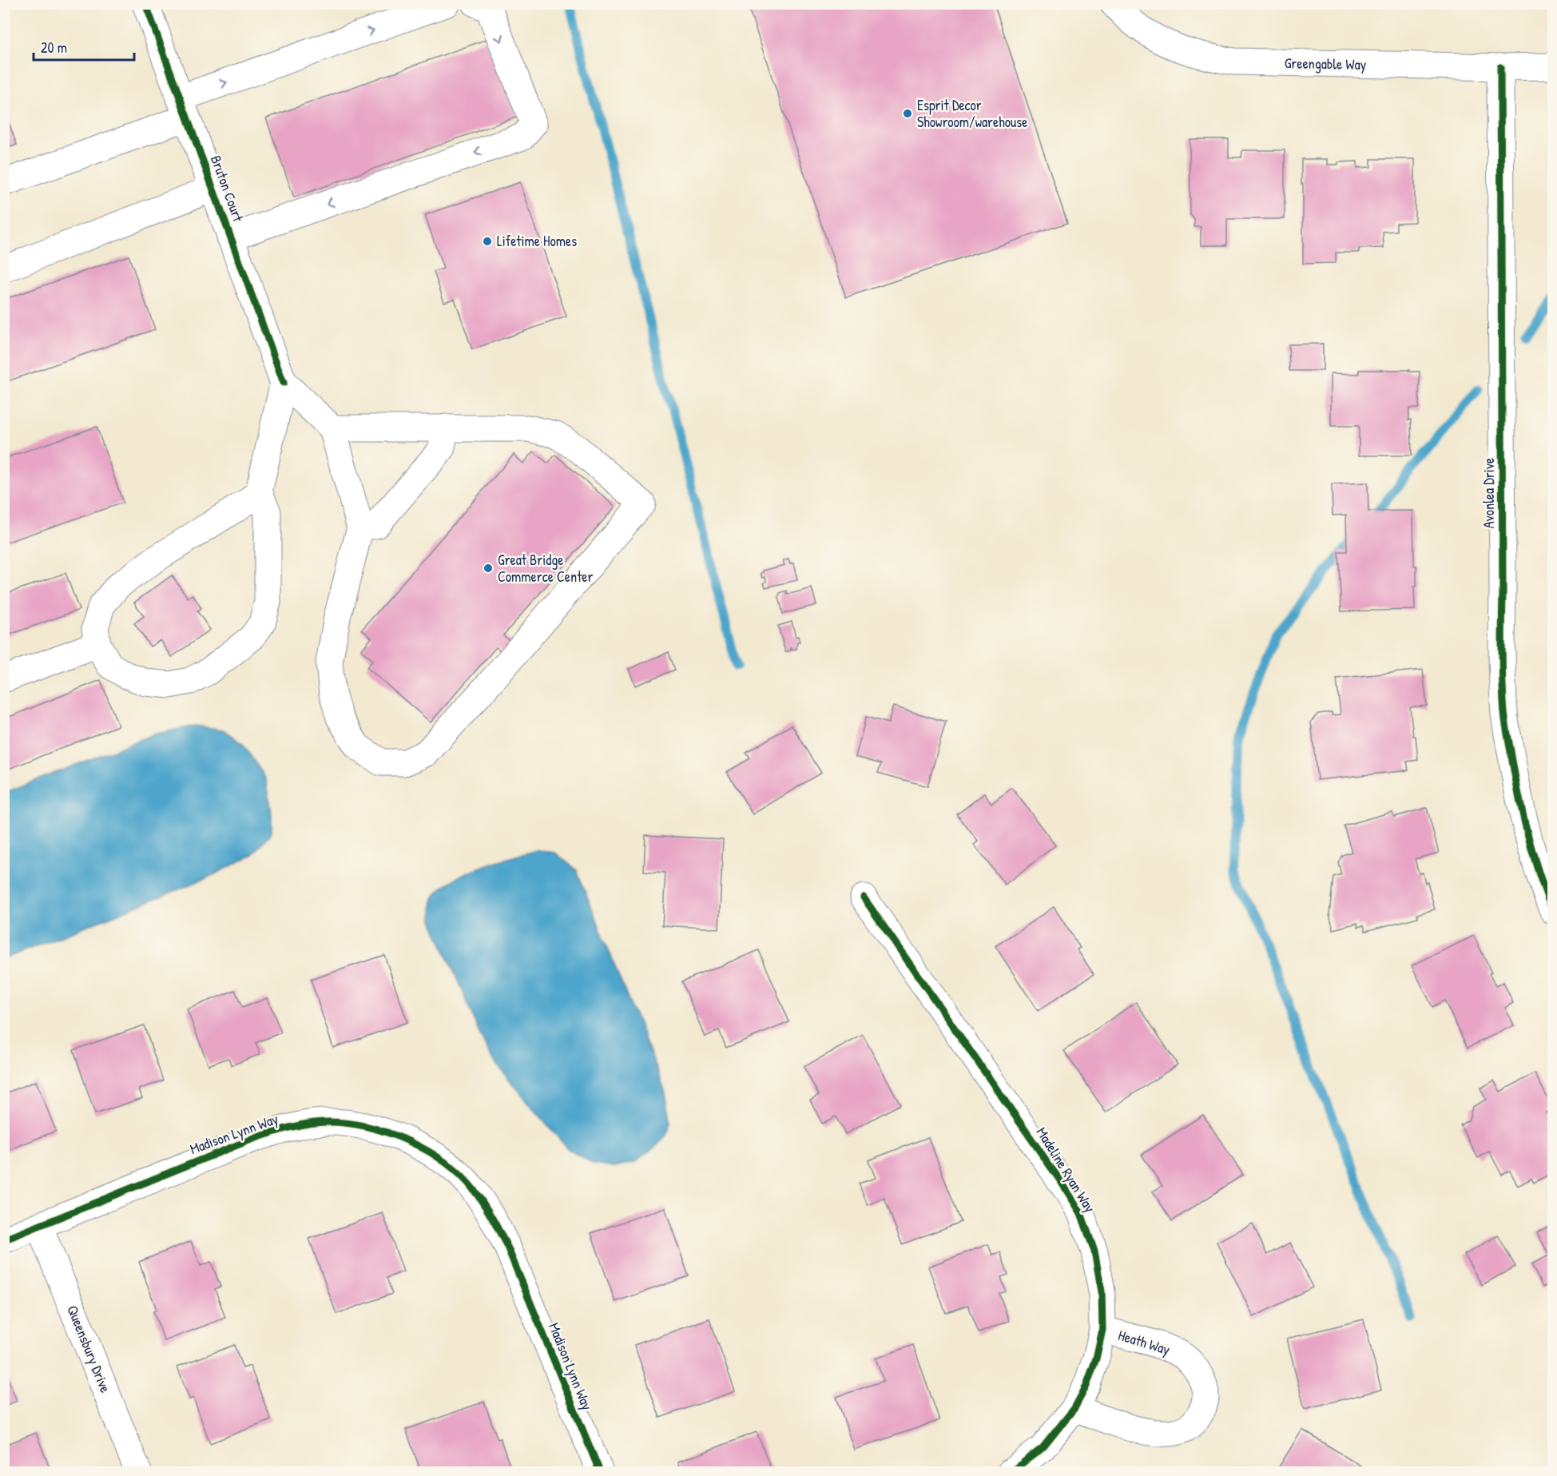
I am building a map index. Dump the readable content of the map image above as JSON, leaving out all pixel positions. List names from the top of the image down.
{
  "streets": {
    "street": [
      "Greengable Way",
      "Bruton Court",
      "Avonlea Drive",
      "Madison Lynn Way",
      "Madeline Ryan Way",
      "Heath Way",
      "Queensbury Drive"
    ]
  },
  "crossings": [
    ["Greengable Way", "Avonlea Drive"],
    ["Madison Lynn Way", "Queensbury Drive"],
    ["Madeline Ryan Way", "Heath Way"]
  ],
  "places": ["Esprit Decor Showroom/warehouse", "Lifetime Homes", "Great Bridge Commerce Center"],
  "scale_bar": "20 m"
}
